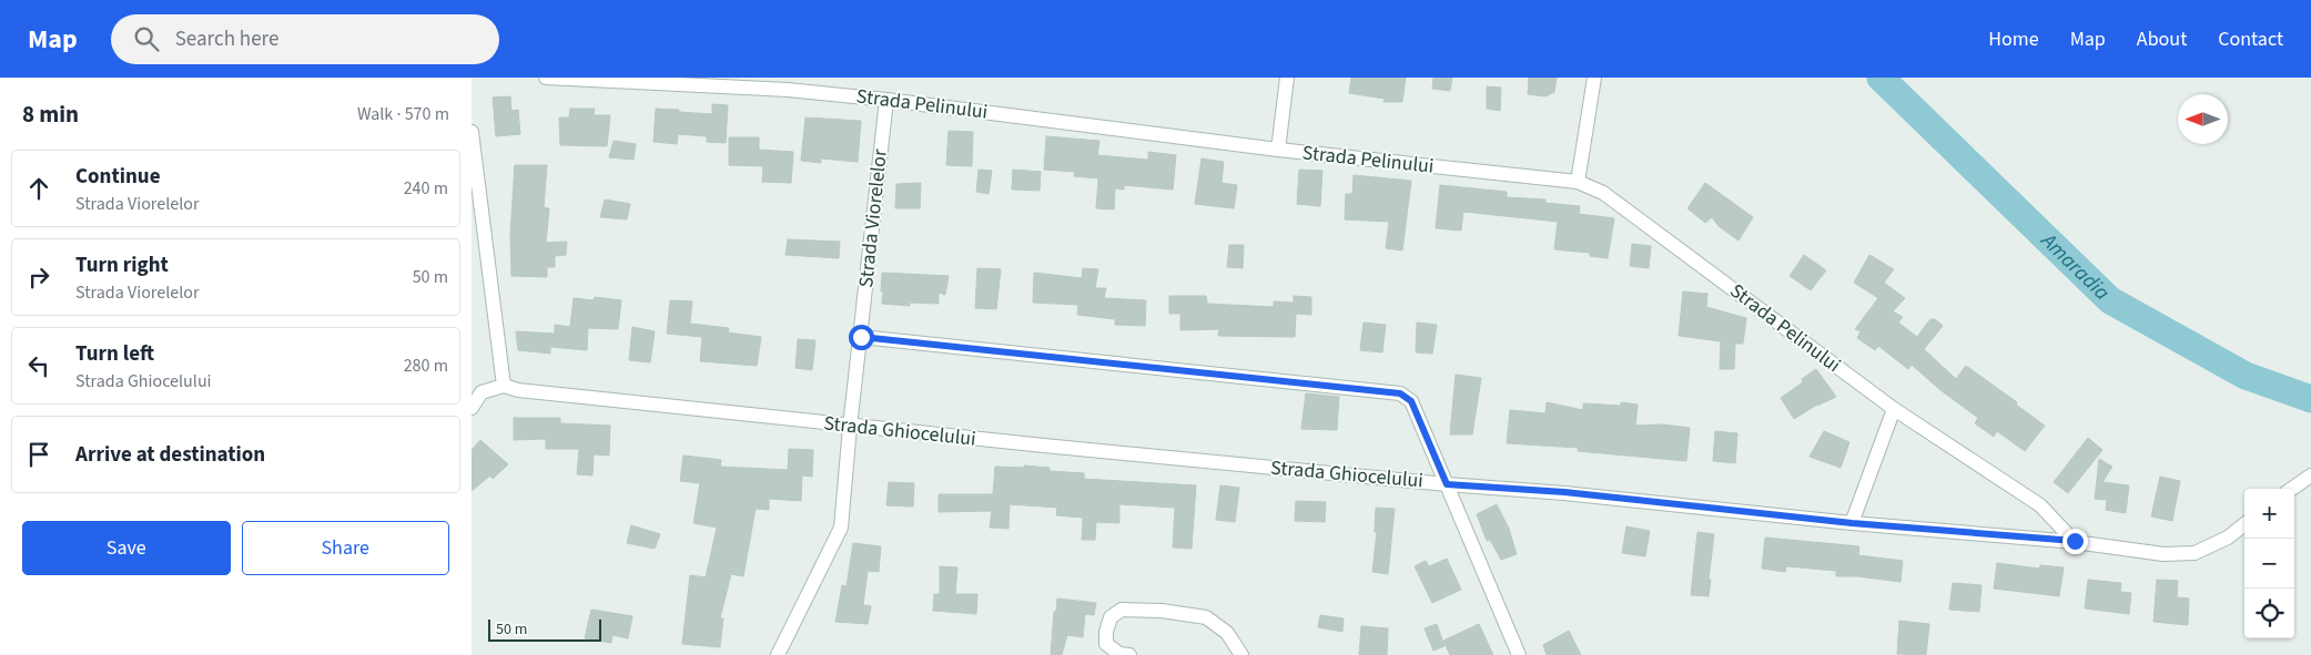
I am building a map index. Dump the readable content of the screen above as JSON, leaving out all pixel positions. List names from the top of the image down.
{
  "streets": {
    "street": ["Strada Pelinului", "Strada Viorelelor", "Strada Ghiocelului"]
  },
  "crossings": [
    ["Strada Pelinului", "Strada Viorelelor"],
    ["Strada Pelinului", "Strada Ghiocelului"],
    ["Strada Viorelelor", "Strada Ghiocelului"]
  ],
  "water": ["Amaradia"],
  "scale_bar": "50 m",
  "north": "left",
  "page": {
    "header": "Map",
    "search": "Search here",
    "nav": [
      "Home",
      "Map",
      "About",
      "Contact"
    ],
    "heading": ["8 min", "Walk · 570 m"],
    "list": [
      ["Continue", "Strada Viorelelor", "240 m"],
      ["Turn right", "Strada Viorelelor", "50 m"],
      ["Turn left", "Strada Ghiocelului", "280 m"],
      "Arrive at destination"
    ],
    "map_buttons": ["+", "−"],
    "buttons": ["Save", "Share"],
    "scale": "50 m"
  }
}
